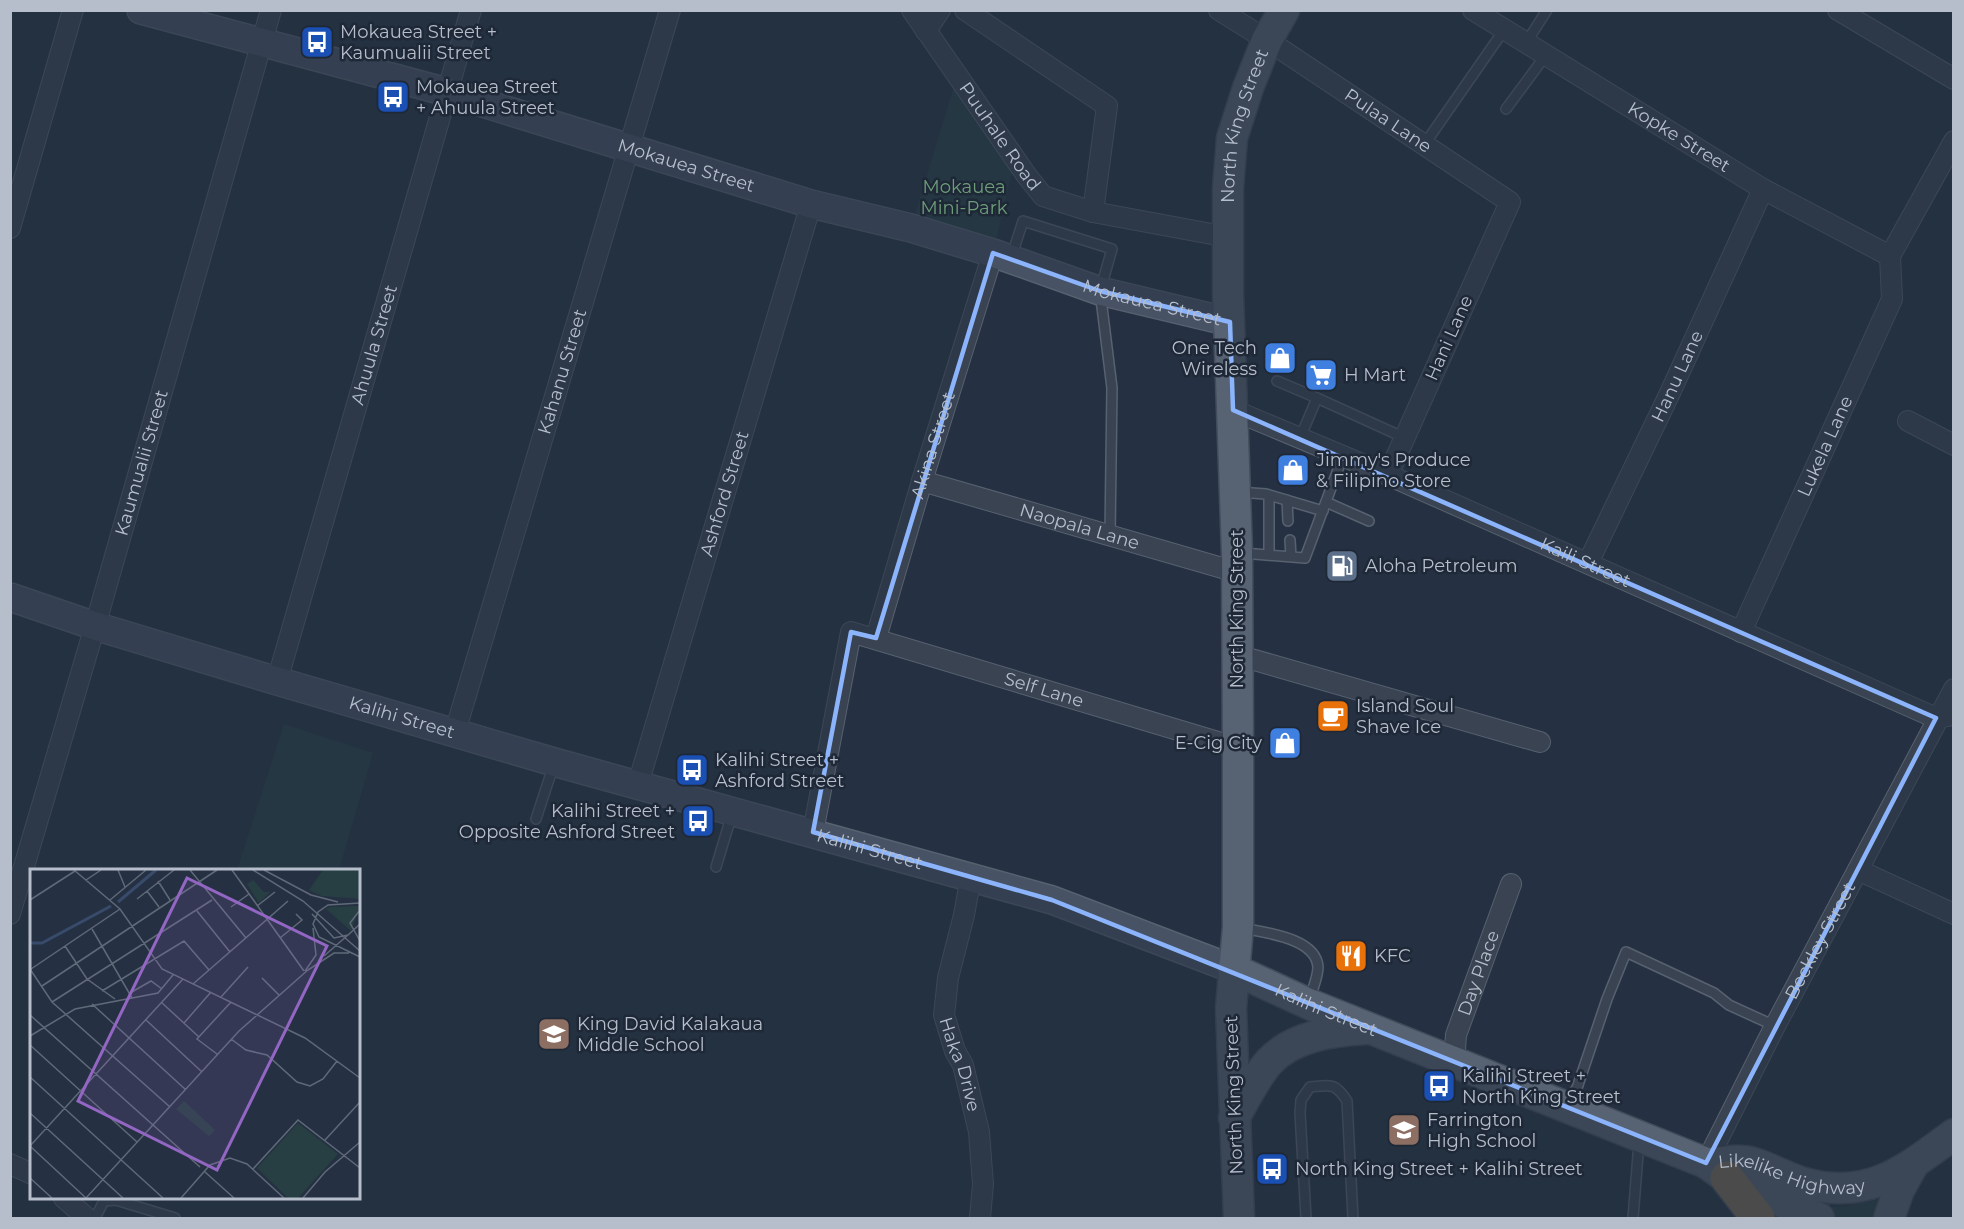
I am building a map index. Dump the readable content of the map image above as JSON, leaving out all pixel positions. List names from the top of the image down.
{
  "streets": {
    "main road": [
      "North King Street",
      "Mokauea Street",
      "Kalihi Street",
      "Likelike Highway"
    ],
    "street": [
      "Pulaa Lane",
      "Puuhale Road",
      "Kopke Street",
      "Hani Lane",
      "Ahuula Street",
      "Kahanu Street",
      "Hanu Lane",
      "Akina Street",
      "Lukela Lane",
      "Kaumualii Street",
      "Ashford Street",
      "Naopala Lane",
      "Kaili Street",
      "Self Lane",
      "Beckley Street",
      "Day Place",
      "Haka Drive"
    ]
  },
  "crossings": [
    ["Pulaa Lane", "North King Street"],
    ["Pulaa Lane", "Hani Lane"],
    ["North King Street", "Puuhale Road"],
    ["North King Street", "Mokauea Street"],
    ["North King Street", "Naopala Lane"],
    ["North King Street", "Kaili Street"],
    ["North King Street", "Self Lane"],
    ["North King Street", "Kalihi Street"],
    ["Kopke Street", "Hanu Lane"],
    ["Kopke Street", "Lukela Lane"],
    ["Mokauea Street", "Ahuula Street"],
    ["Mokauea Street", "Kahanu Street"],
    ["Mokauea Street", "Akina Street"],
    ["Mokauea Street", "Kaumualii Street"],
    ["Mokauea Street", "Ashford Street"],
    ["Hani Lane", "Kaili Street"],
    ["Ahuula Street", "Kalihi Street"],
    ["Kahanu Street", "Kalihi Street"],
    ["Hanu Lane", "Kaili Street"],
    ["Akina Street", "Naopala Lane"],
    ["Akina Street", "Self Lane"],
    ["Lukela Lane", "Kaili Street"],
    ["Kaumualii Street", "Kalihi Street"],
    ["Ashford Street", "Kalihi Street"],
    ["Kaili Street", "Beckley Street"],
    ["Self Lane", "Kalihi Street"],
    ["Kalihi Street", "Beckley Street"],
    ["Kalihi Street", "Day Place"],
    ["Kalihi Street", "Haka Drive"],
    ["Kalihi Street", "Likelike Highway"],
    ["Beckley Street", "Likelike Highway"]
  ],
  "parks": ["Mokauea Mini-Park"],
  "places": {
    "bus stop": [
      "Mokauea Street + Kaumualii Street",
      "Mokauea Street + Ahuula Street",
      "Kalihi Street + Ashford Street",
      "Kalihi Street + Opposite Ashford Street",
      "Kalihi Street + North King Street",
      "North King Street + Kalihi Street"
    ],
    "shop": ["One Tech Wireless", "Jimmy's Produce & Filipino Store", "E-Cig City"],
    "supermarket": ["H Mart"],
    "fuel station": ["Aloha Petroleum"],
    "cafe": ["Island Soul Shave Ice"],
    "restaurant": ["KFC"],
    "school or university": ["King David Kalakaua Middle School", "Farrington High School"]
  }
}
